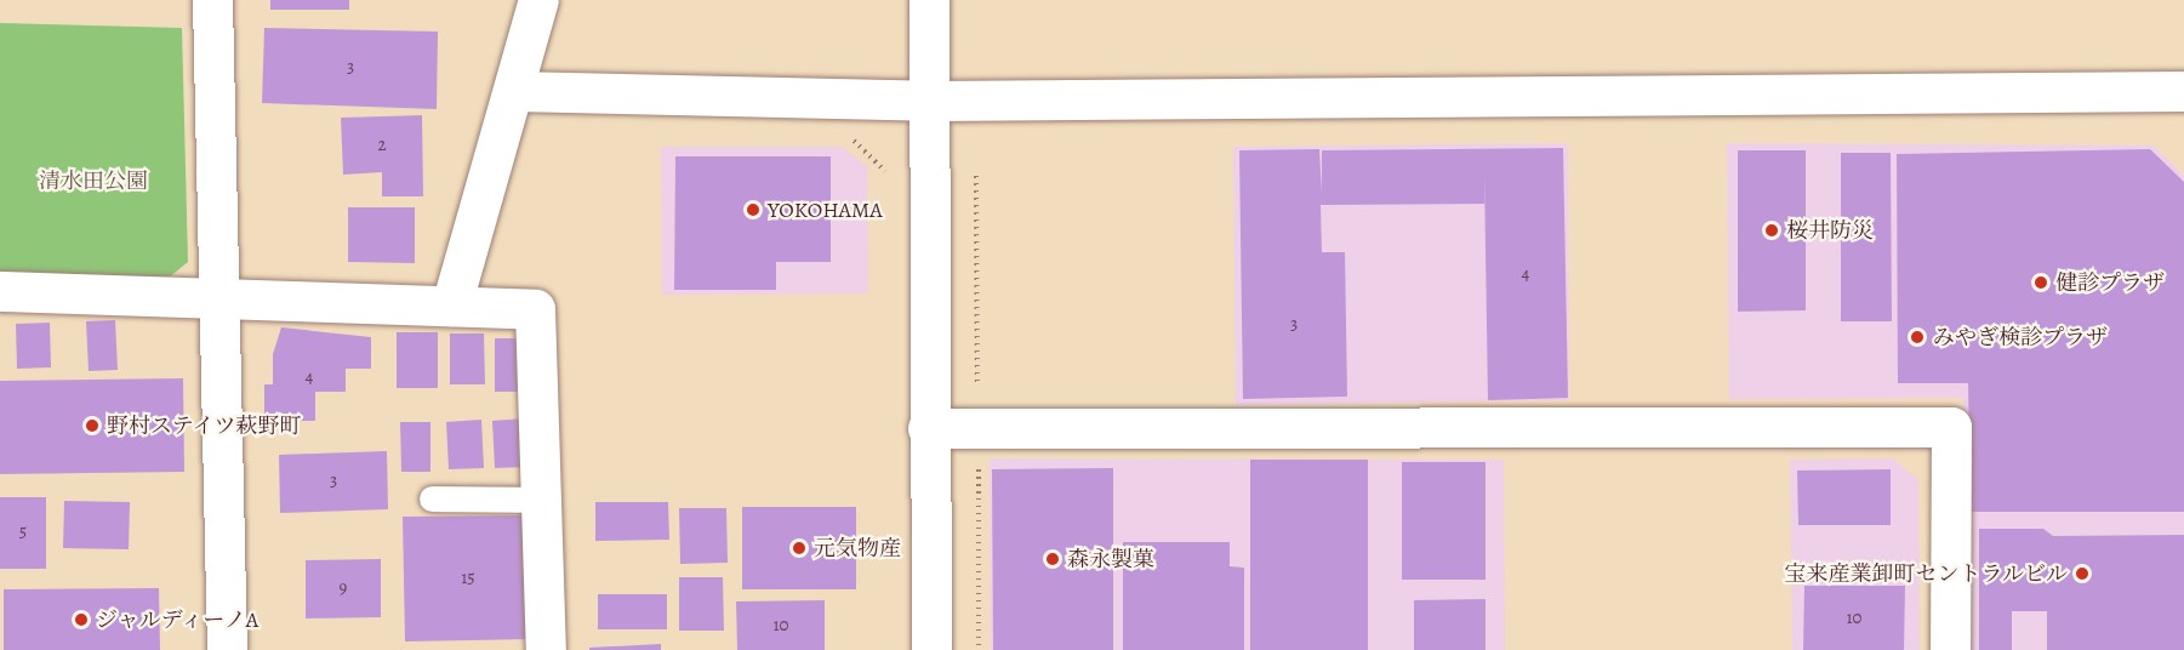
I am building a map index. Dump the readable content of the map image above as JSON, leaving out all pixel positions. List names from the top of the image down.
{
  "parks": ["清水田公園"],
  "places": [
    "YOKOHAMA",
    "桜井防災",
    "健診プラザ",
    "みやぎ検診プラザ",
    "野村ステイツ萩野町",
    "元気物産",
    "森永製菓",
    "宝来産業卸町セントラルビル",
    "ジャルディーノA"
  ],
  "house_numbers": [
    "3",
    "2",
    "4",
    "3",
    "4",
    "3",
    "5",
    "15",
    "9",
    "10",
    "10"
  ]
}
